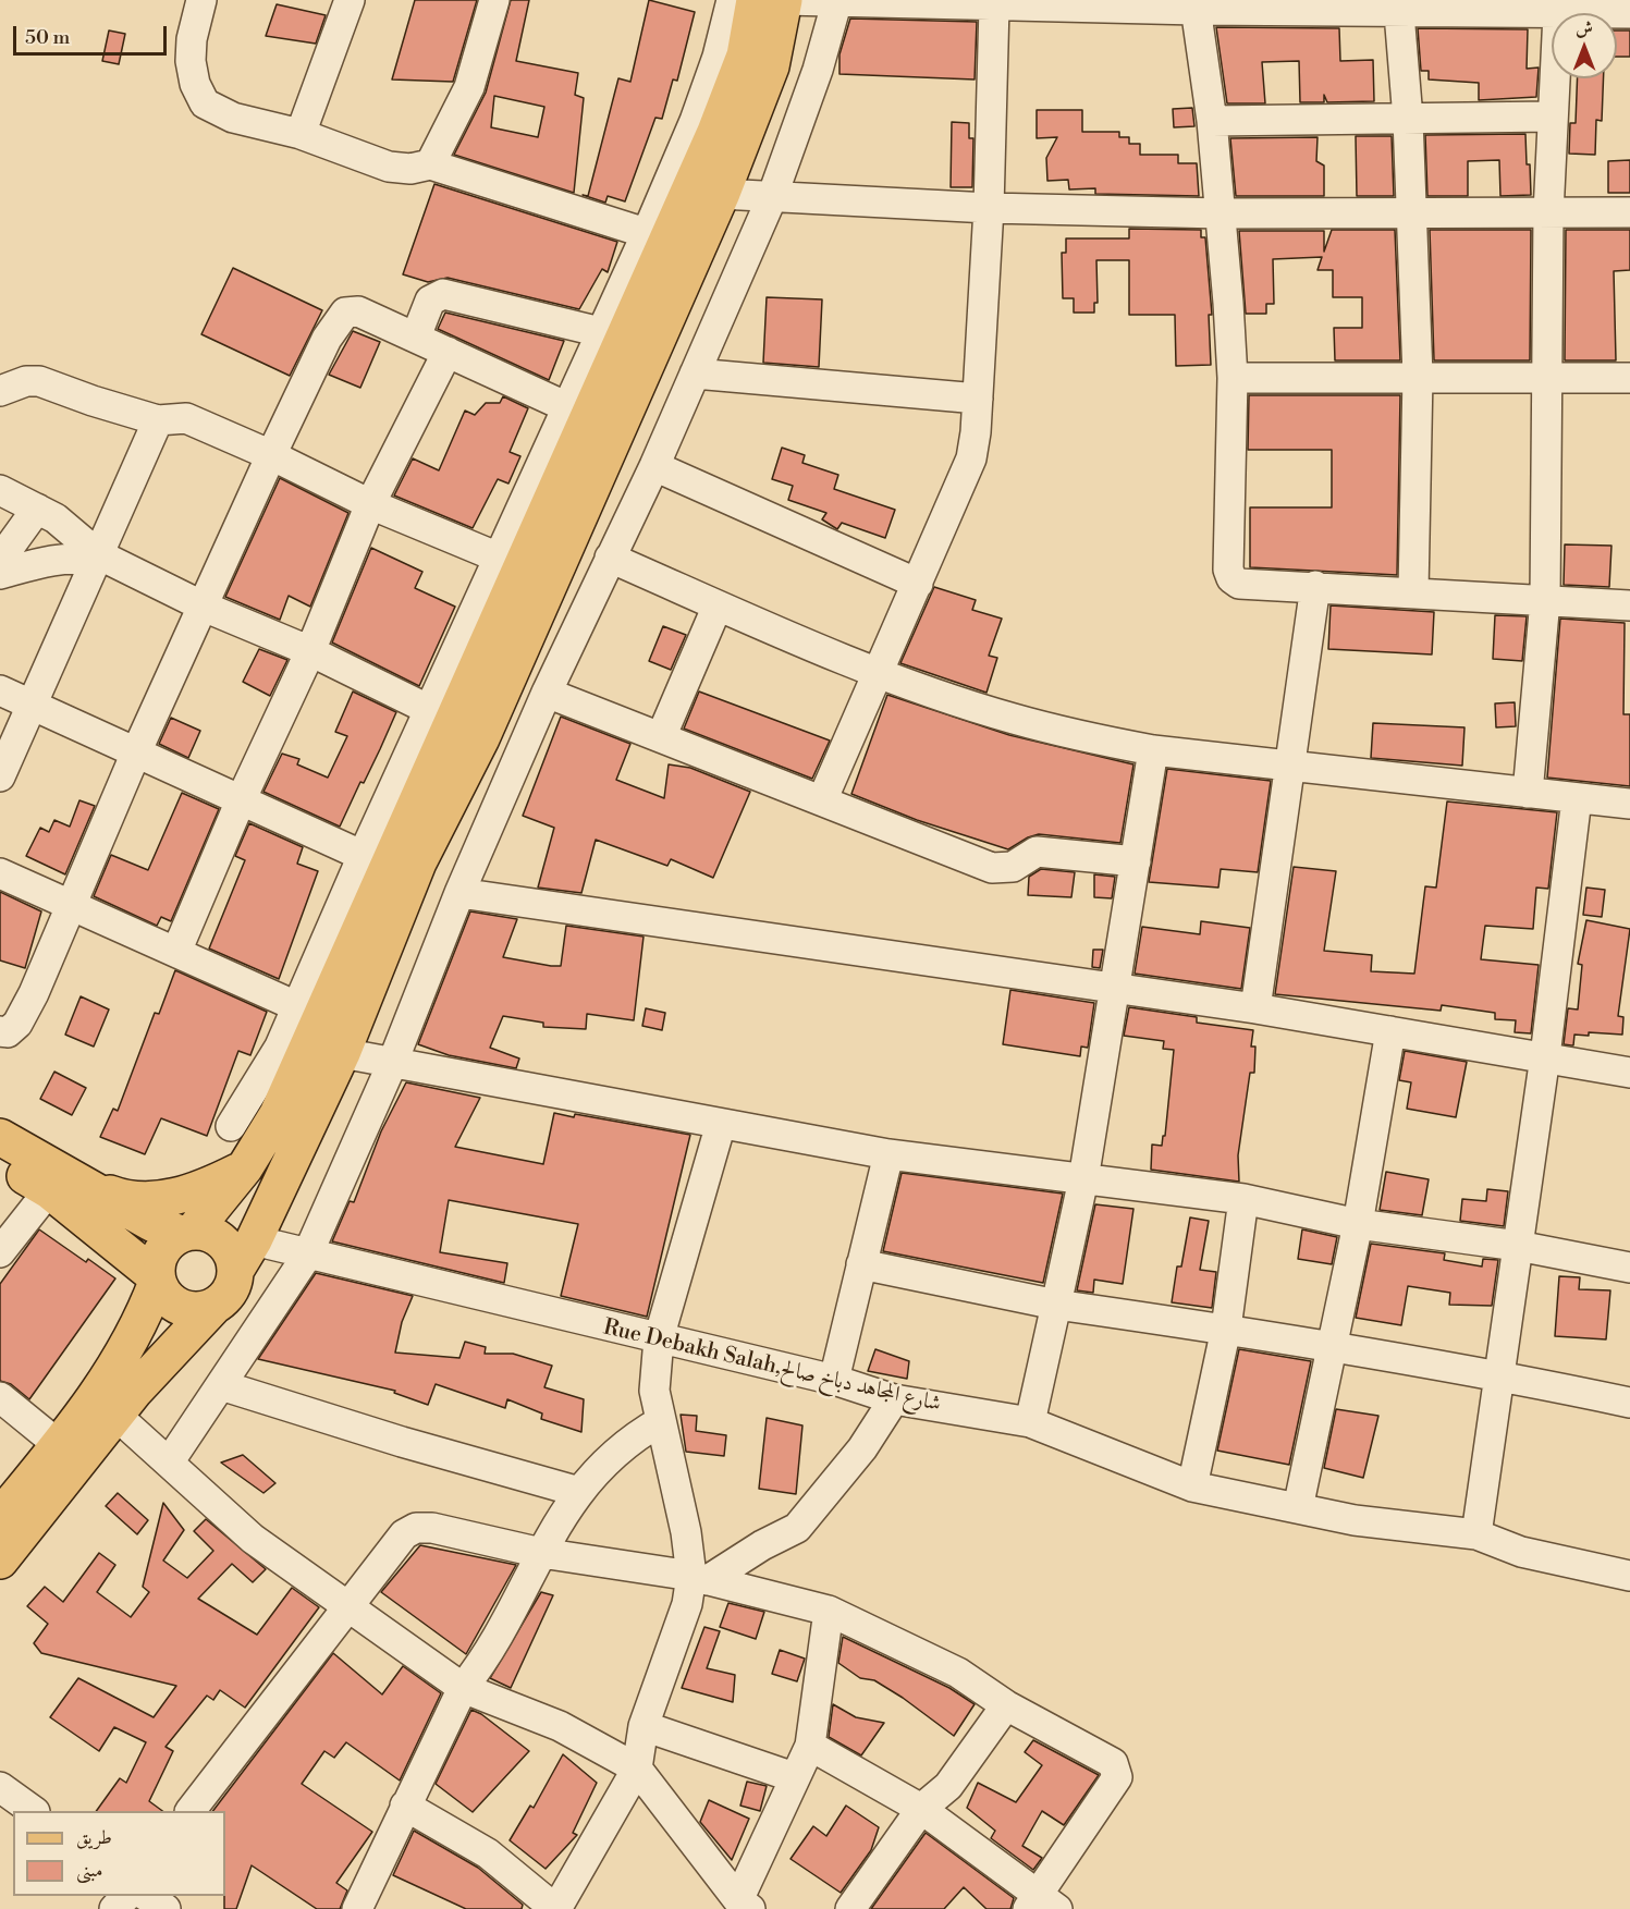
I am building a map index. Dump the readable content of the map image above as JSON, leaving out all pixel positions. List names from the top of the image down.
{
  "streets": {
    "street": ["Rue Debakh Salah,شارع المجاهد دباخ صالح"]
  },
  "legend": ["طريق", "مبنى"],
  "scale_bar": "50 m",
  "north": "top"
}
